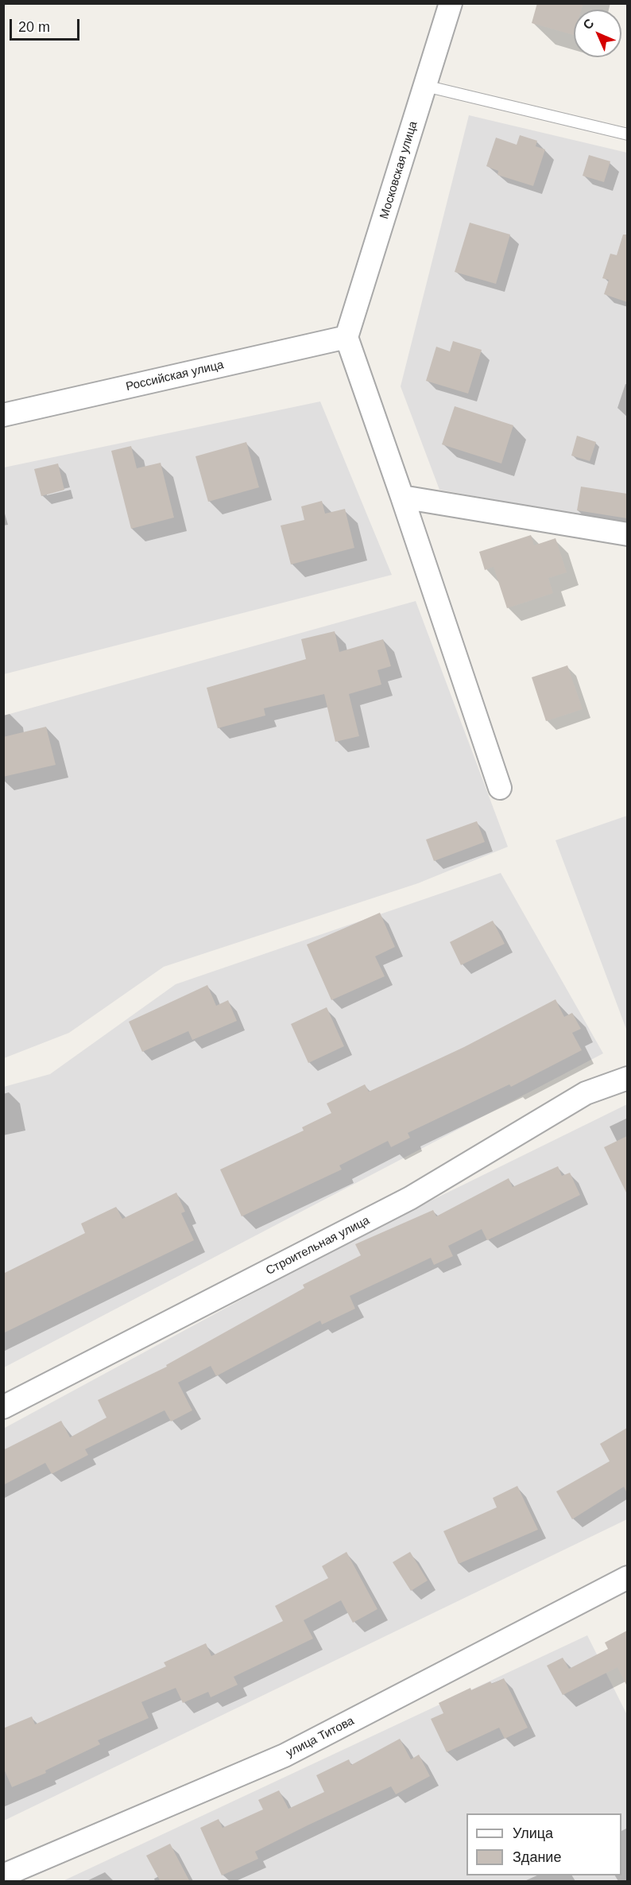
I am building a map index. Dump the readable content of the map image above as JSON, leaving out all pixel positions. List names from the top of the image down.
{
  "streets": {
    "street": [
      "Московская улица",
      "Российская улица",
      "Строительная улица",
      "улица Титова"
    ]
  },
  "crossings": [
    ["Московская улица", "Российская улица"]
  ],
  "legend": ["Улица", "Здание"],
  "scale_bar": "20 m",
  "north": "top left"
}
